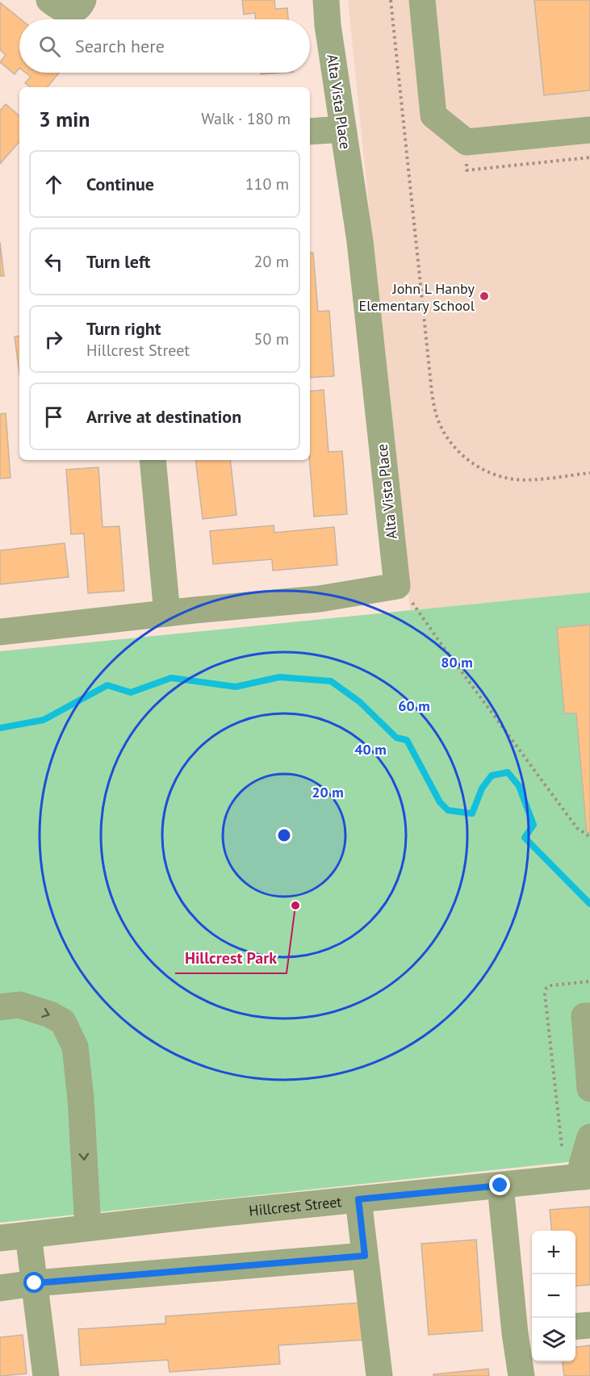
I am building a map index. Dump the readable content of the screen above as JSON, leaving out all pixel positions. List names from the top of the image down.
{
  "streets": {
    "street": ["Alta Vista Place", "Hillcrest Street"]
  },
  "places": ["John L Hanby Elementary School", "Hillcrest Park"],
  "page": {
    "search": "Search here",
    "heading": ["3 min", "Walk · 180 m"],
    "list": [
      ["Continue", "110 m"],
      ["Turn left", "20 m"],
      ["Turn right", "Hillcrest Street", "50 m"],
      "Arrive at destination"
    ],
    "map_buttons": ["+", "−"]
  },
  "rings": [
    "80 m",
    "60 m",
    "40 m",
    "20 m"
  ]
}
